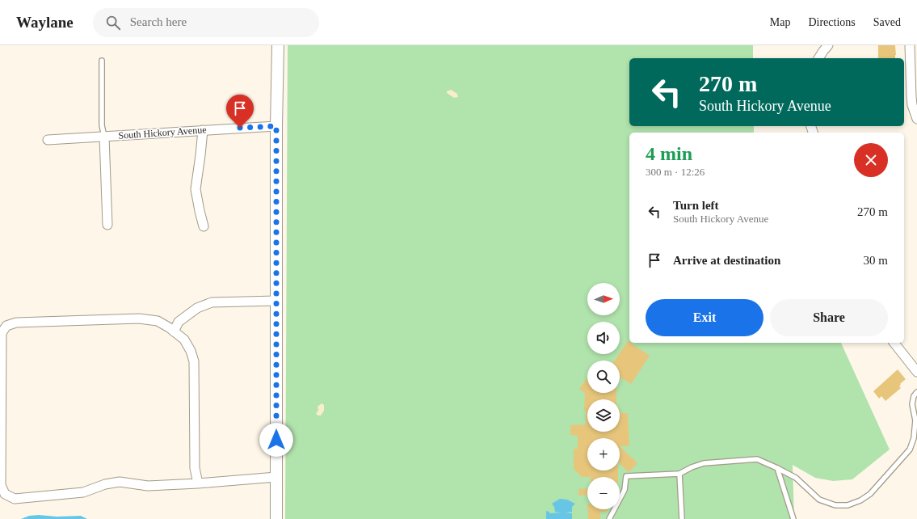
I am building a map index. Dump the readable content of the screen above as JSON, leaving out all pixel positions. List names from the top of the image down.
{
  "streets": {
    "street": ["South Hickory Avenue"]
  },
  "north": "right",
  "page": {
    "header": "Waylane",
    "search": "Search here",
    "nav": ["Map", "Directions", "Saved"],
    "turn": ["270 m", "South Hickory Avenue"],
    "heading": ["4 min", "300 m · 12:26"],
    "list": [
      {
        "name": "Turn left",
        "note": "South Hickory Avenue",
        "value": "270 m"
      },
      {
        "name": "Arrive at destination",
        "value": "30 m"
      }
    ],
    "map_buttons": ["+", "−"],
    "buttons": ["Exit", "Share"]
  }
}
